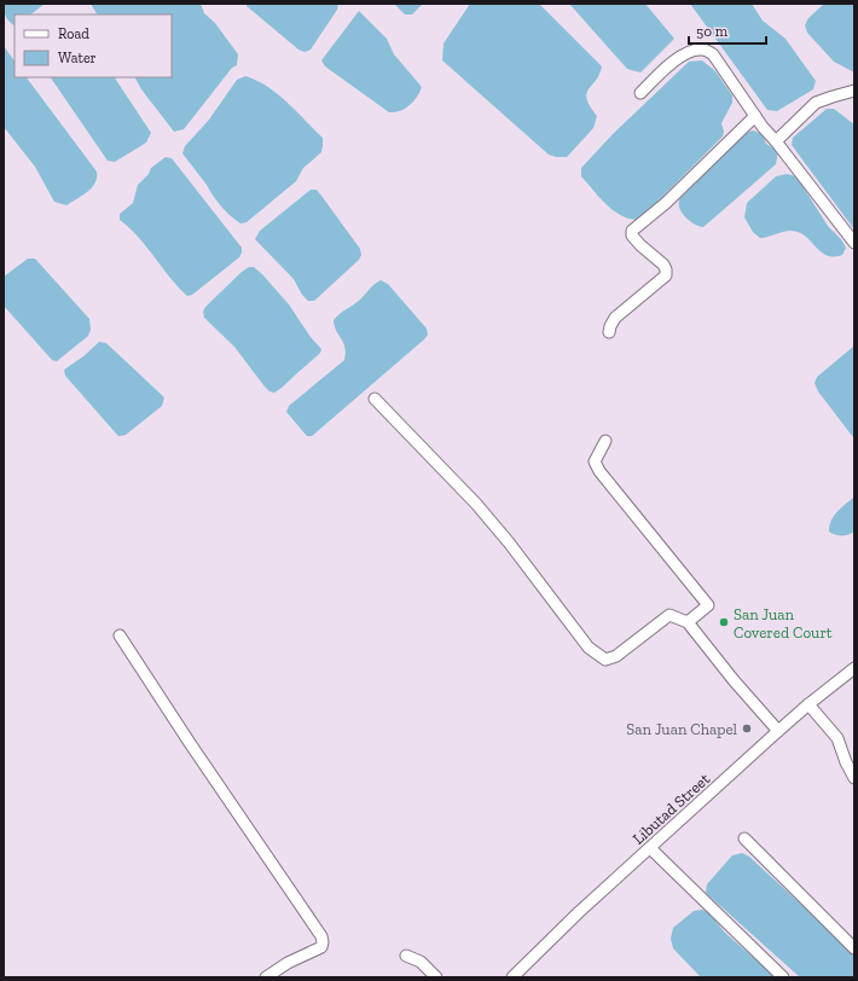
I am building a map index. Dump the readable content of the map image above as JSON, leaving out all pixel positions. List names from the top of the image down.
{
  "streets": {
    "street": ["Libutad Street"]
  },
  "places": ["San Juan Covered Court", "San Juan Chapel"],
  "legend": ["Road", "Water"],
  "scale_bar": "50 m"
}
